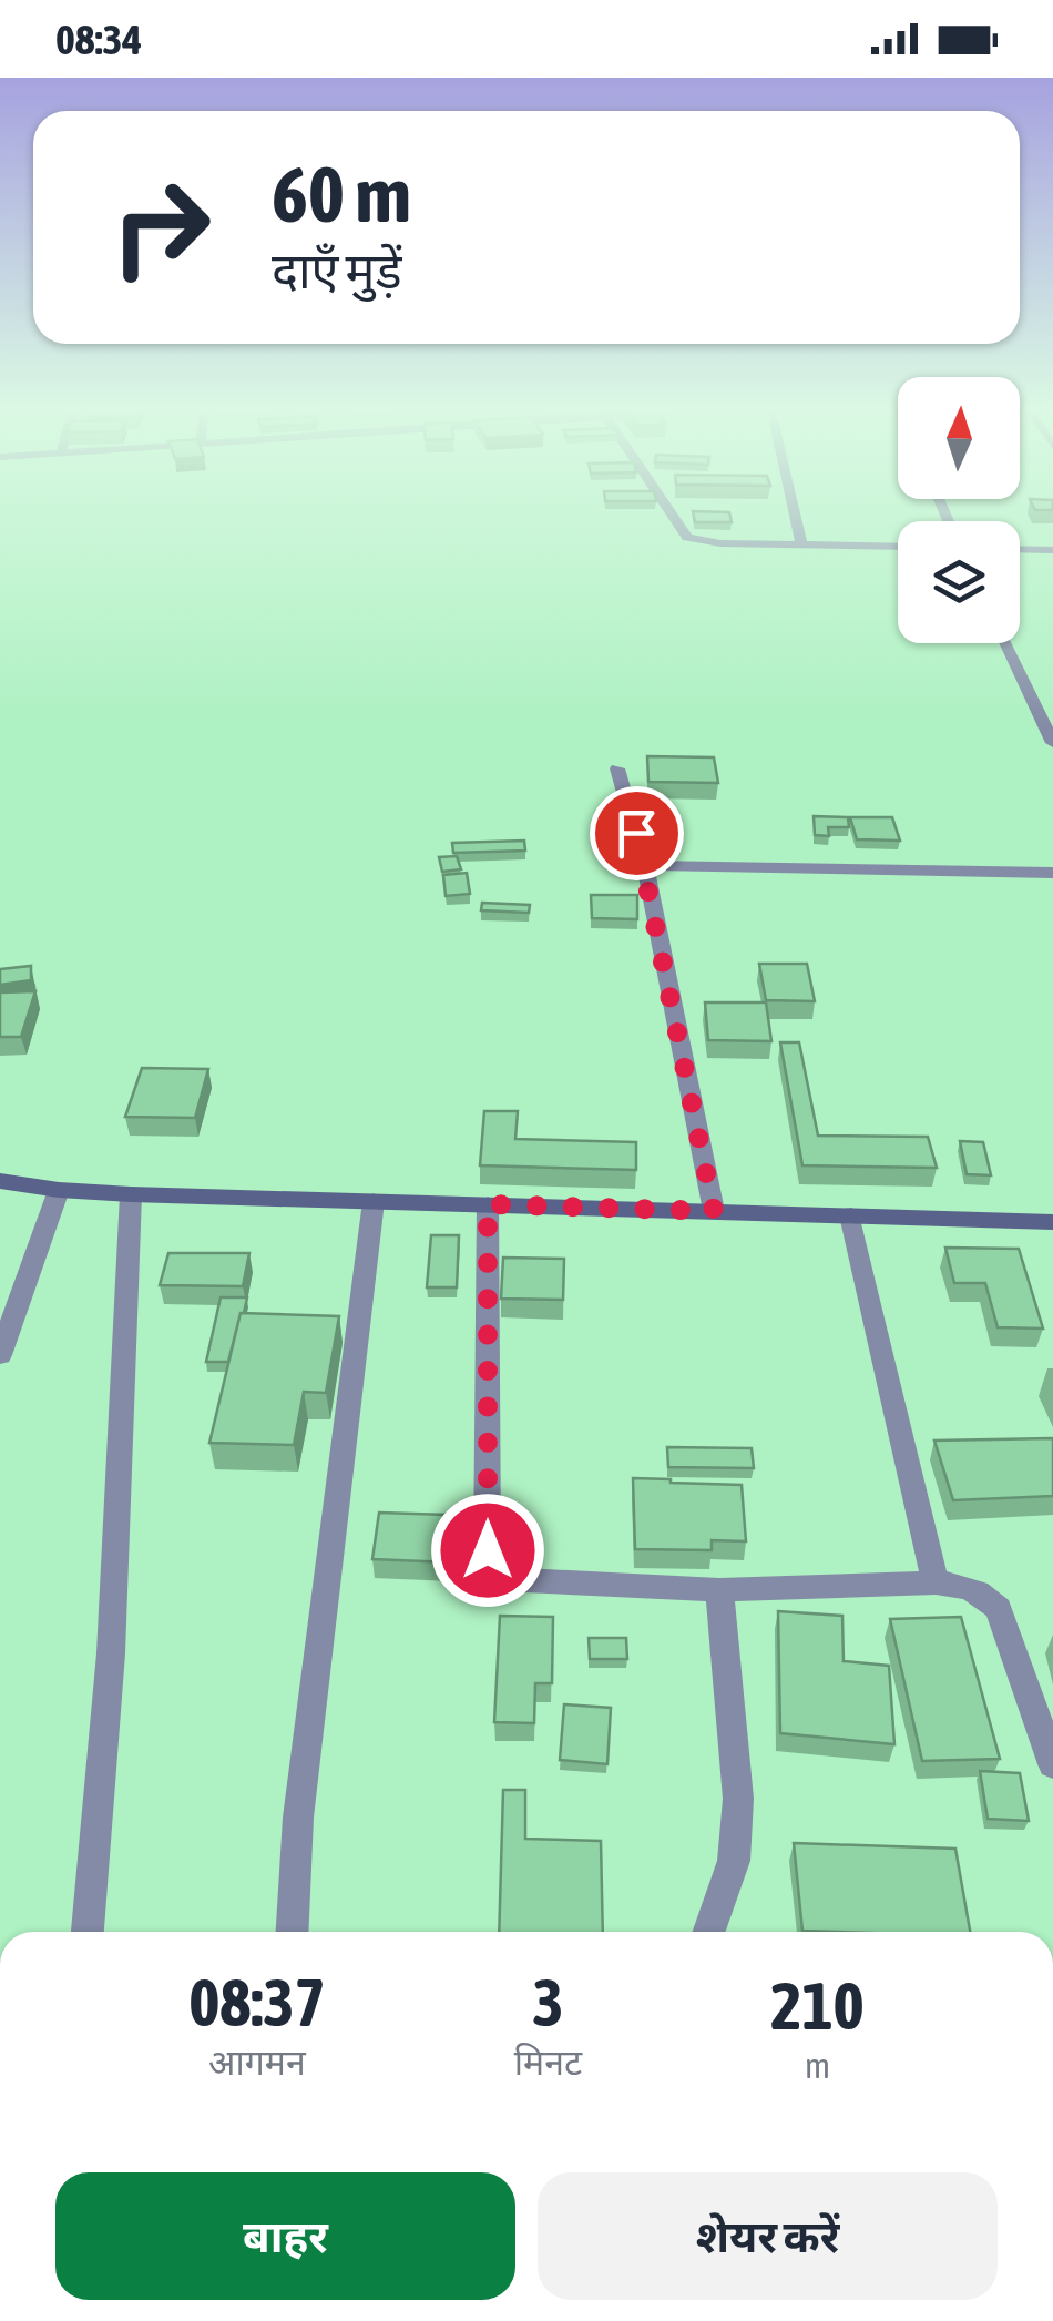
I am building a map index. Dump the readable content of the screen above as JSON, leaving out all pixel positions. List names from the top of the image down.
{
  "north": "top",
  "page": {
    "status": "08:34",
    "turn": ["60 m", "दाएँ मुड़ें"],
    "eta": [
      "08:37",
      "आगमन",
      "3",
      "मिनट",
      "210",
      "m"
    ],
    "buttons": ["बाहर", "शेयर करें"]
  }
}
